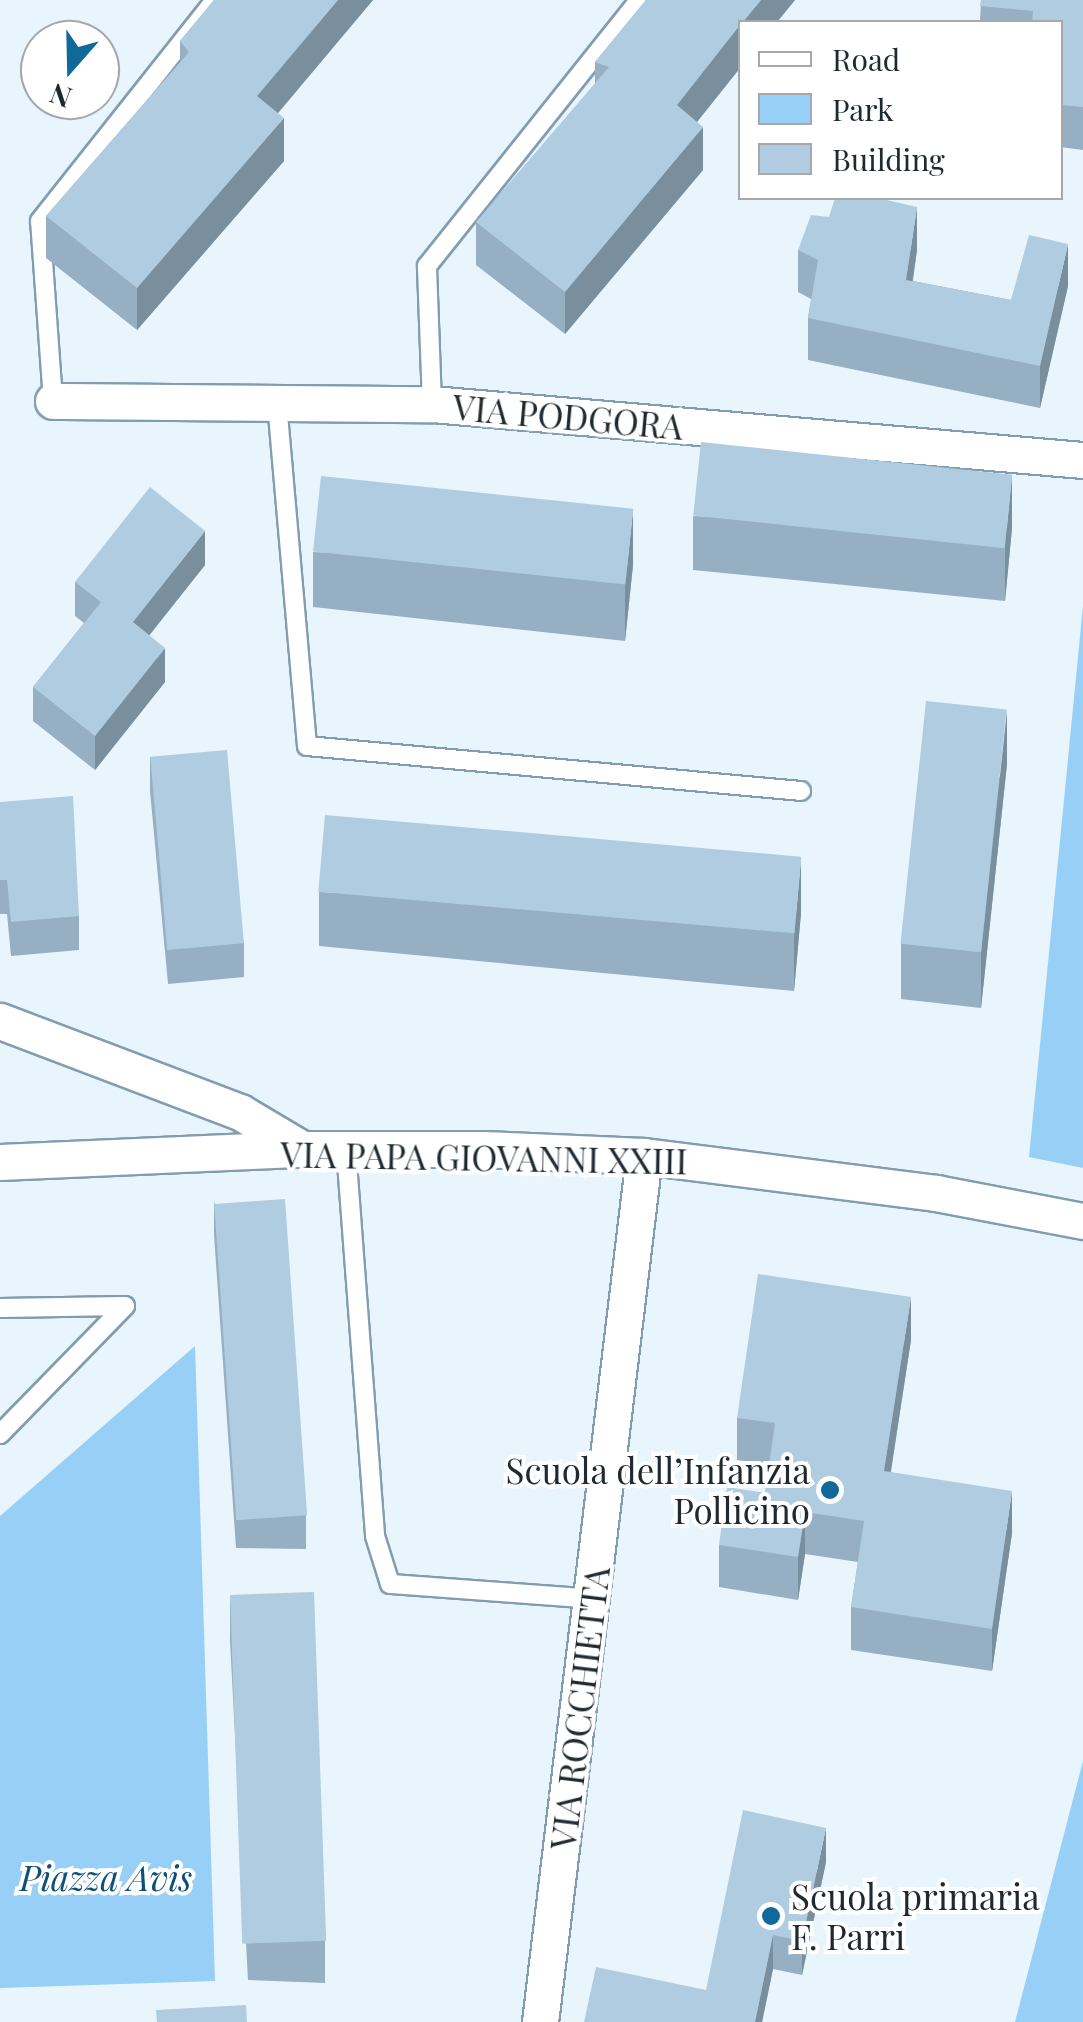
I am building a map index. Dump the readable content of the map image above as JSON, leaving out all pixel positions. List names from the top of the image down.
{
  "streets": {
    "street": ["VIA PODGORA", "VIA PAPA GIOVANNI XXIII", "VIA ROCCHIETTA"]
  },
  "crossings": [
    ["VIA PAPA GIOVANNI XXIII", "VIA ROCCHIETTA"]
  ],
  "parks": ["Piazza Avis"],
  "places": ["Scuola dell’Infanzia Pollicino", "Scuola primaria F. Parri"],
  "legend": ["Road", "Park", "Building"],
  "north": "bottom"
}
